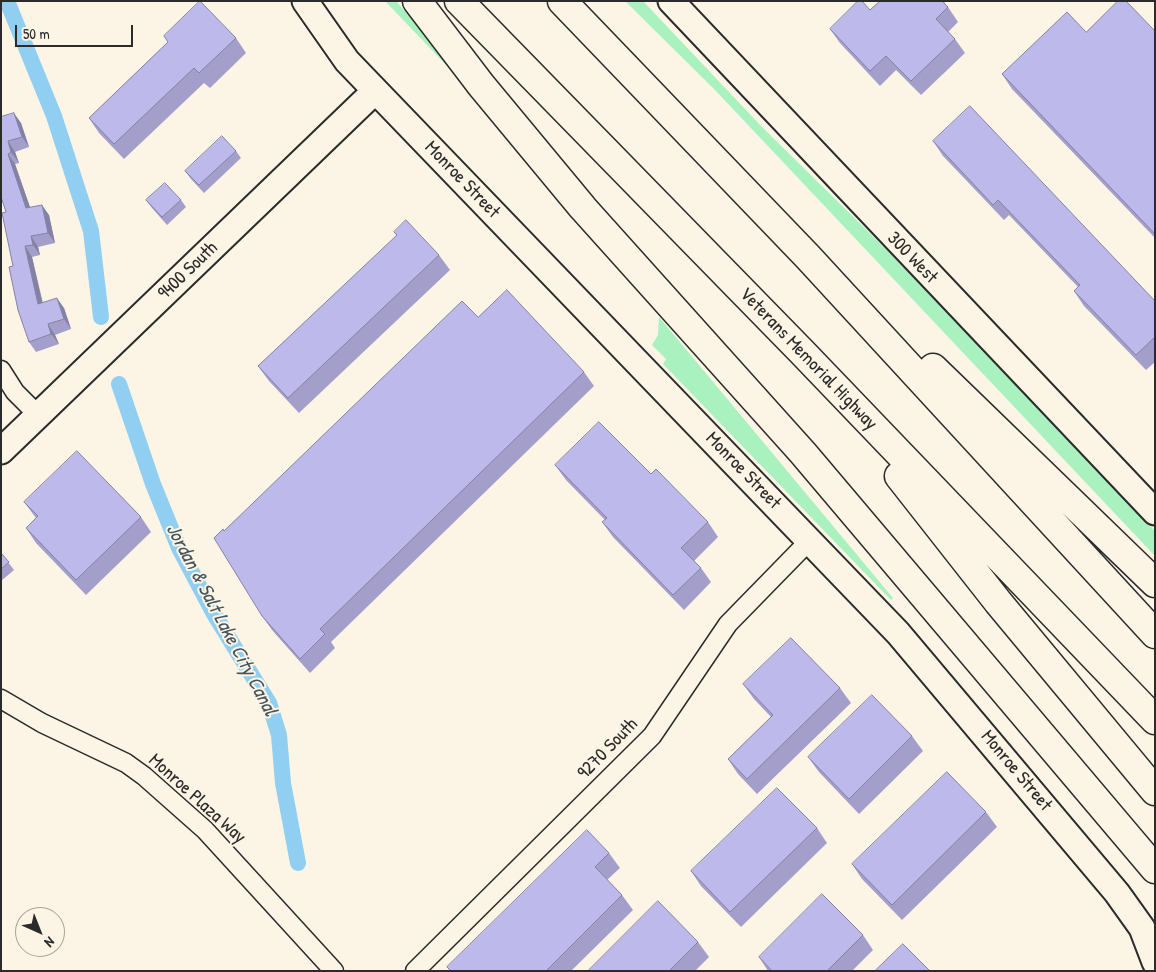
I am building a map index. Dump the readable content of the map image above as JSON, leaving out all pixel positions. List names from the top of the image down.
{
  "streets": {
    "highway": ["Veterans Memorial Highway"],
    "street": [
      "Monroe Street",
      "300 West",
      "9400 South",
      "9270 South",
      "Monroe Plaza Way"
    ]
  },
  "crossings": [
    ["Monroe Street", "9400 South"],
    ["Monroe Street", "9270 South"]
  ],
  "water": ["Jordan & Salt Lake City Canal"],
  "scale_bar": "50 m",
  "north": "bottom right"
}
